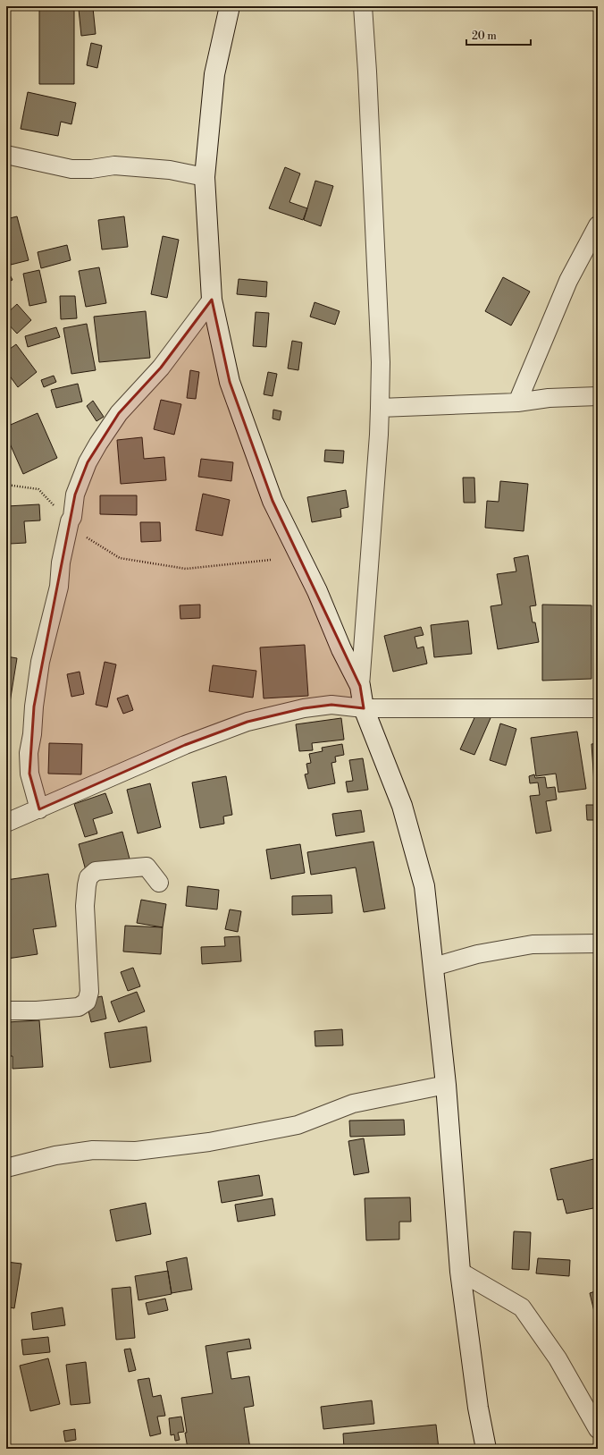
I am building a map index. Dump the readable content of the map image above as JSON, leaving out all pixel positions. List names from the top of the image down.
{
  "scale_bar": "20 m"
}
